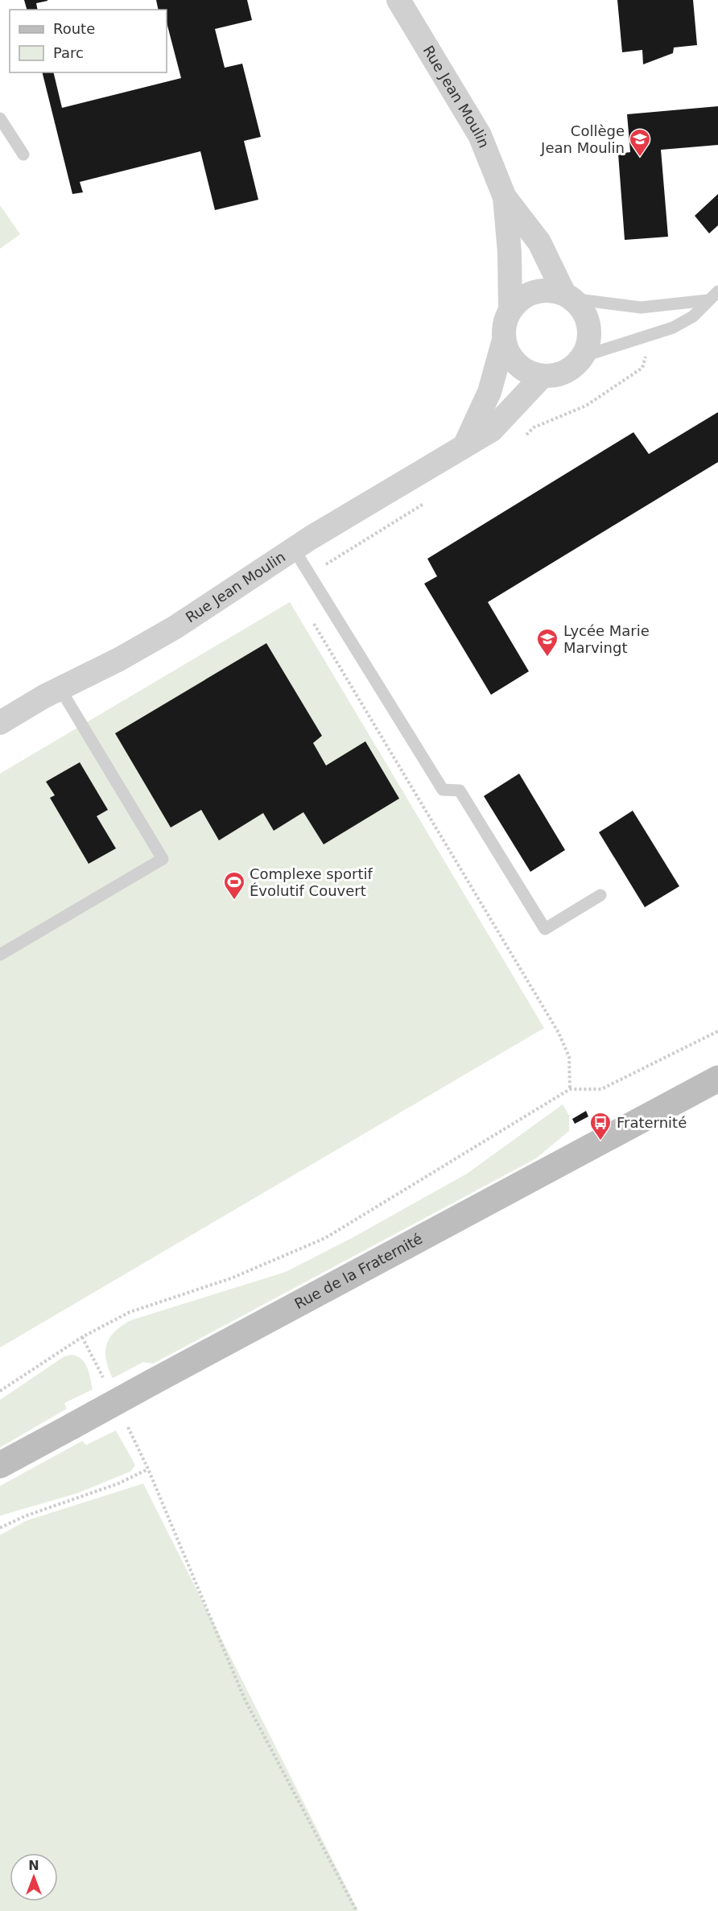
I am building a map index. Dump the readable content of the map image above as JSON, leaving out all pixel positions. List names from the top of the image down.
{
  "streets": {
    "main road": ["Rue de la Fraternité"],
    "street": ["Rue Jean Moulin"]
  },
  "places": {
    "school or university": ["Collège Jean Moulin", "Lycée Marie Marvingt"],
    "sports": ["Complexe sportif Évolutif Couvert"],
    "bus stop": ["Fraternité"]
  },
  "legend": ["Route", "Parc"],
  "north": "top"
}
